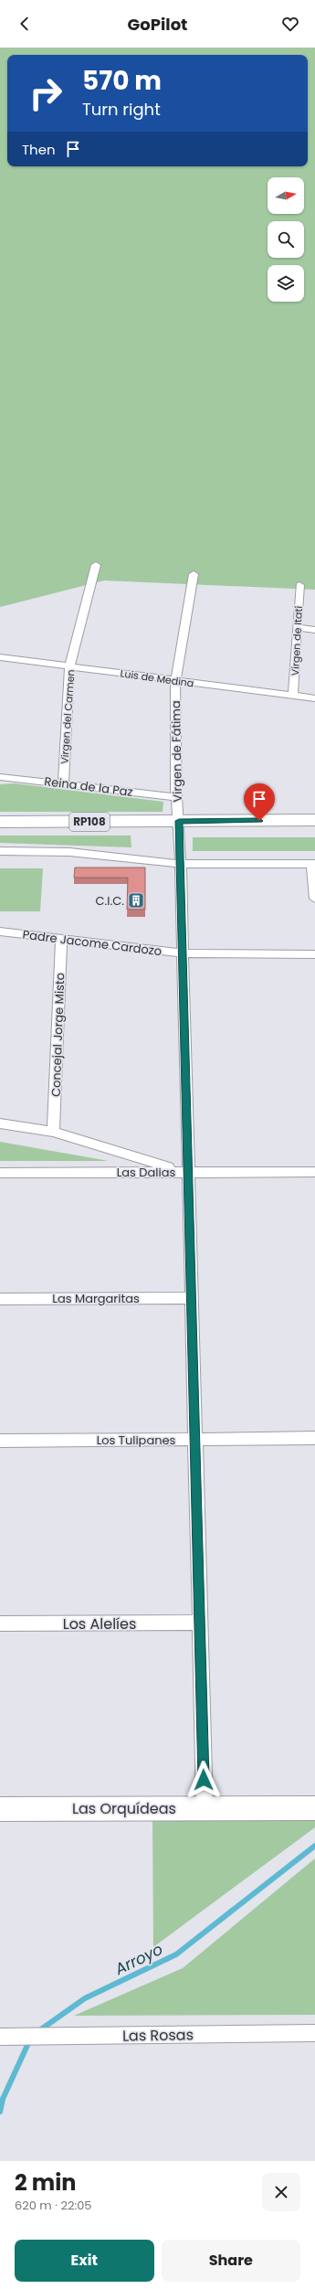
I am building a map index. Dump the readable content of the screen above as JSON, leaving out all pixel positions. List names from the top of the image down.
{
  "streets": {
    "main road": ["RP108"],
    "street": [
      "Virgen de Itatí",
      "Luis de Medina",
      "Virgen del Carmen",
      "Virgen de Fátima",
      "Reina de la Paz",
      "Padre Jacome Cardozo",
      "Concejal Jorge Misto",
      "Las Dalias",
      "Las Margaritas",
      "Los Tulipanes",
      "Los Alelíes",
      "Las Orquídeas",
      "Las Rosas"
    ]
  },
  "crossings": [
    ["Virgen de Itatí", "Luis de Medina"],
    ["Luis de Medina", "Virgen del Carmen"],
    ["Luis de Medina", "Virgen de Fátima"],
    ["Virgen del Carmen", "Reina de la Paz"],
    ["Virgen de Fátima", "Reina de la Paz"],
    ["Virgen de Fátima", "RP108"],
    ["Virgen de Fátima", "Padre Jacome Cardozo"],
    ["Virgen de Fátima", "Las Dalias"],
    ["Virgen de Fátima", "Las Margaritas"],
    ["Virgen de Fátima", "Los Tulipanes"],
    ["Virgen de Fátima", "Los Alelíes"],
    ["Virgen de Fátima", "Las Orquídeas"],
    ["Padre Jacome Cardozo", "Concejal Jorge Misto"]
  ],
  "water": ["Arroyo"],
  "places": {
    "building": ["C.I.C."]
  },
  "north": "right",
  "page": {
    "header": "GoPilot",
    "turn": ["570 m", "Turn right"],
    "then": "Then",
    "heading": ["2 min", "620 m · 22:05"],
    "buttons": ["Exit", "Share"]
  }
}
